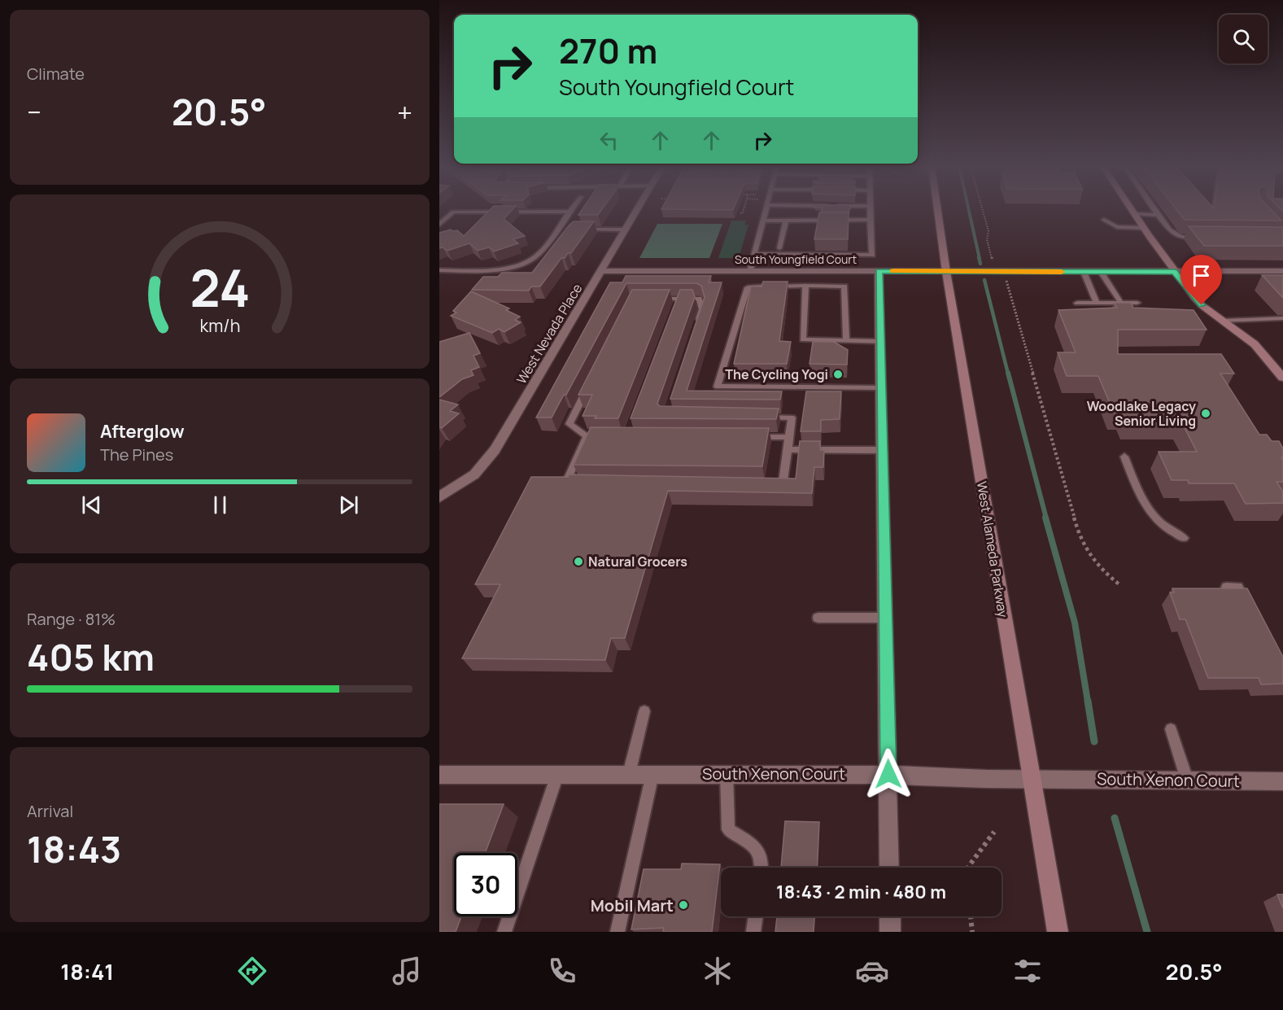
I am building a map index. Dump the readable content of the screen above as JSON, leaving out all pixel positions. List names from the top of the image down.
{
  "streets": {
    "main road": ["West Alameda Parkway"],
    "street": ["South Youngfield Court", "West Nevada Place", "South Xenon Court"]
  },
  "crossings": [
    ["South Youngfield Court", "West Nevada Place"],
    ["South Youngfield Court", "West Alameda Parkway"],
    ["West Alameda Parkway", "South Xenon Court"]
  ],
  "places": [
    "The Cycling Yogi",
    "Woodlake Legacy Senior Living",
    "Natural Grocers",
    "Mobil Mart"
  ],
  "page": {
    "tile": [
      "Climate",
      ["Range · 81%", "405 km"],
      ["Arrival", "18:43"]
    ],
    "turn": ["270 m", "South Youngfield Court"],
    "heat": ["−", "20.5°", "+"],
    "song": ["Afterglow", "The Pines"],
    "limit": "30",
    "trip": "18:43 · 2 min · 480 m",
    "tabs": ["18:41", "20.5°"],
    "gauge": ["24", "km/h"]
  }
}
